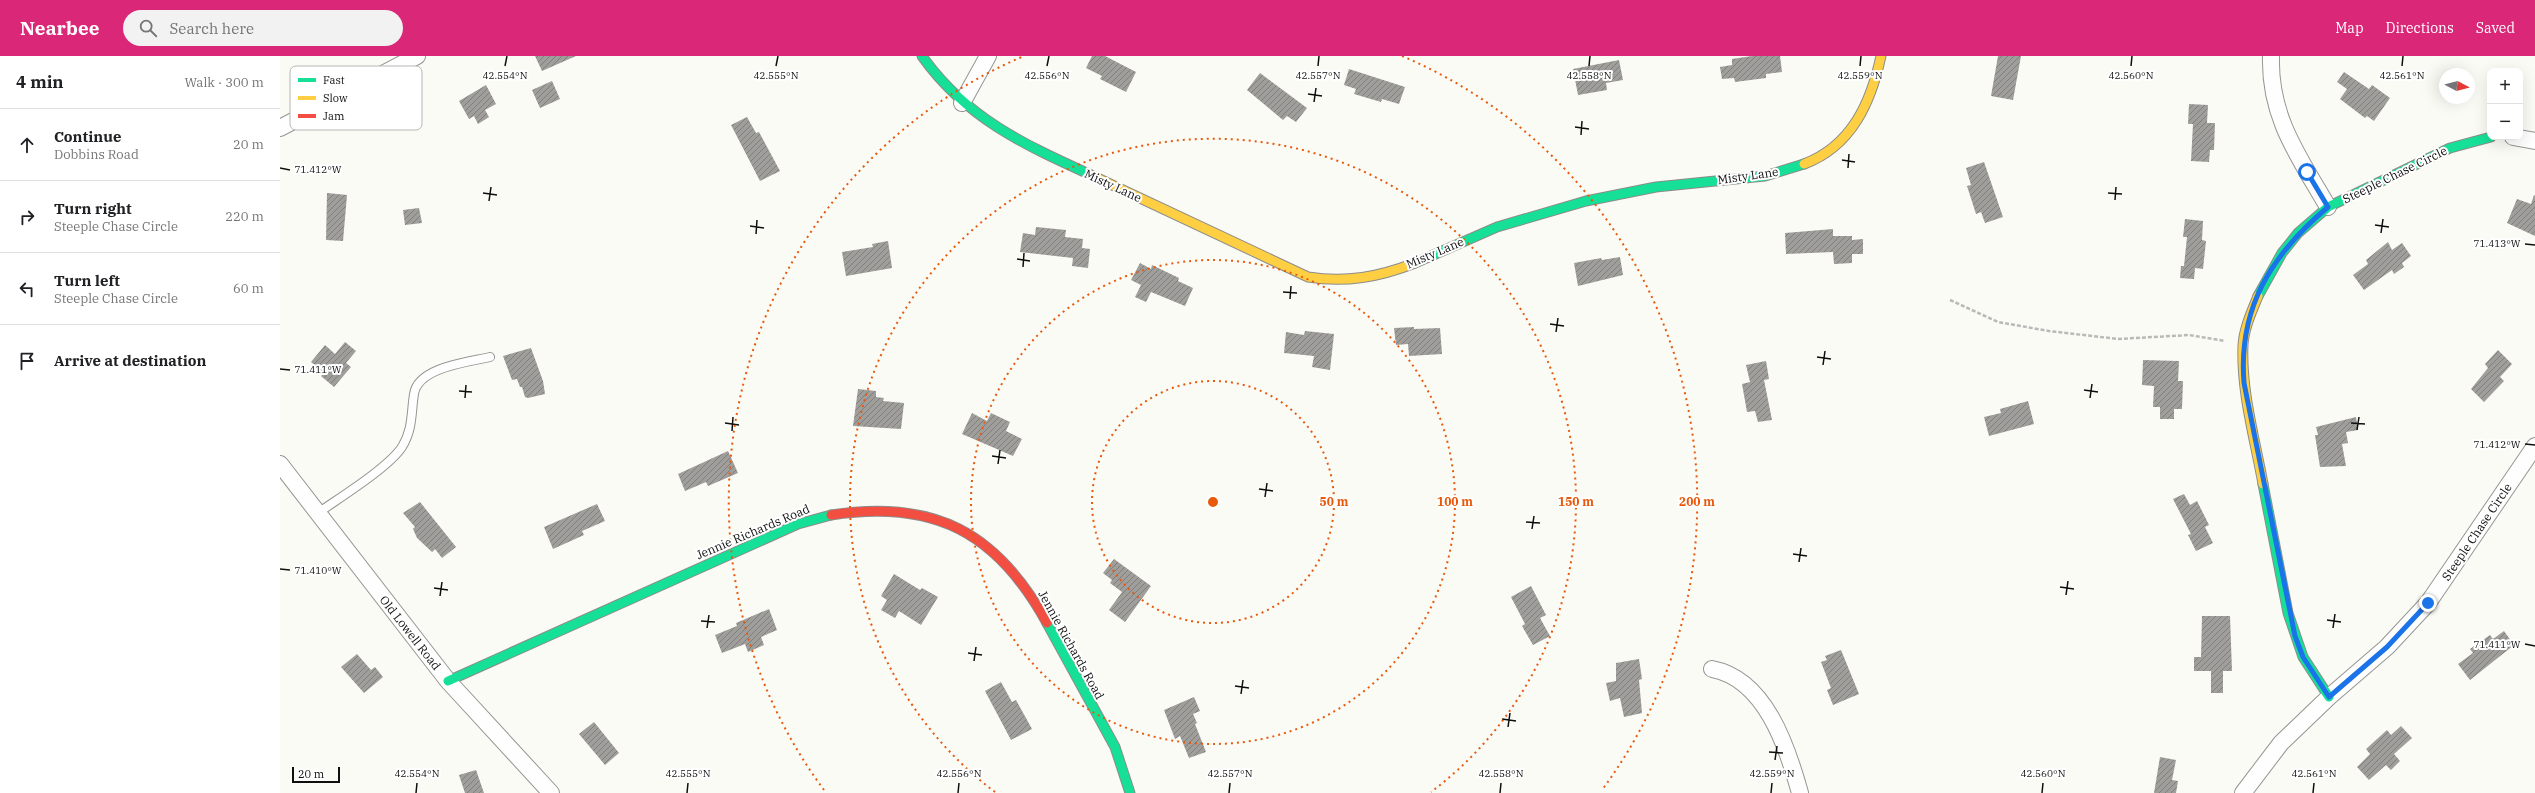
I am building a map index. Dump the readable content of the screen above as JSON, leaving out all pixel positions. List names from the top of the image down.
{
  "streets": {
    "street": [
      "Steeple Chase Circle",
      "Misty Lane",
      "Jennie Richards Road",
      "Old Lowell Road"
    ]
  },
  "crossings": [
    ["Jennie Richards Road", "Old Lowell Road"]
  ],
  "legend": ["Fast", "Slow", "Jam"],
  "scale_bar": "20 m",
  "north": "right",
  "page": {
    "header": "Nearbee",
    "search": "Search here",
    "nav": ["Map", "Directions", "Saved"],
    "heading": ["4 min", "Walk · 300 m"],
    "map_buttons": ["+", "−"],
    "list": [
      ["Continue", "Dobbins Road", "20 m"],
      ["Turn right", "Steeple Chase Circle", "220 m"],
      ["Turn left", "Steeple Chase Circle", "60 m"],
      "Arrive at destination"
    ],
    "scale": "20 m"
  },
  "coordinates": [
    "42.554°N",
    "42.555°N",
    "42.556°N",
    "42.557°N",
    "42.558°N",
    "42.559°N",
    "42.560°N",
    "42.561°N",
    "71.412°W",
    "71.413°W",
    "71.411°W",
    "71.410°W"
  ],
  "rings": [
    "50 m",
    "100 m",
    "150 m",
    "200 m"
  ]
}
